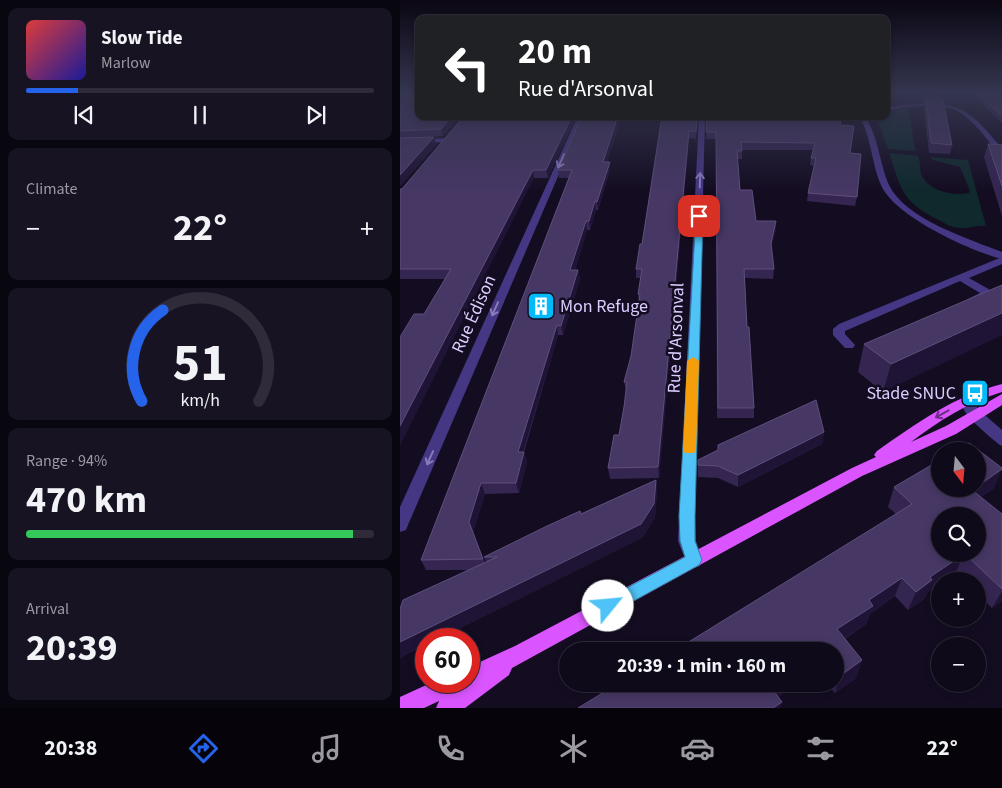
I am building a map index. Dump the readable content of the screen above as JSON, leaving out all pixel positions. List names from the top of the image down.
{
  "streets": {
    "street": ["Rue Édison", "Rue d'Arsonval"]
  },
  "one_way": ["Rue Édison", "Rue d'Arsonval"],
  "places": {
    "building": ["Mon Refuge"],
    "bus stop": ["Stade SNUC"]
  },
  "north": "bottom",
  "page": {
    "turn": ["20 m", "Rue d'Arsonval"],
    "song": ["Slow Tide", "Marlow"],
    "tile": [
      "Climate",
      ["Range · 94%", "470 km"],
      ["Arrival", "20:39"]
    ],
    "heat": ["−", "22°", "+"],
    "map_buttons": ["+", "−"],
    "limit": "60",
    "trip": "20:39 · 1 min · 160 m",
    "tabs": ["20:38", "22°"],
    "gauge": ["51", "km/h"]
  }
}
